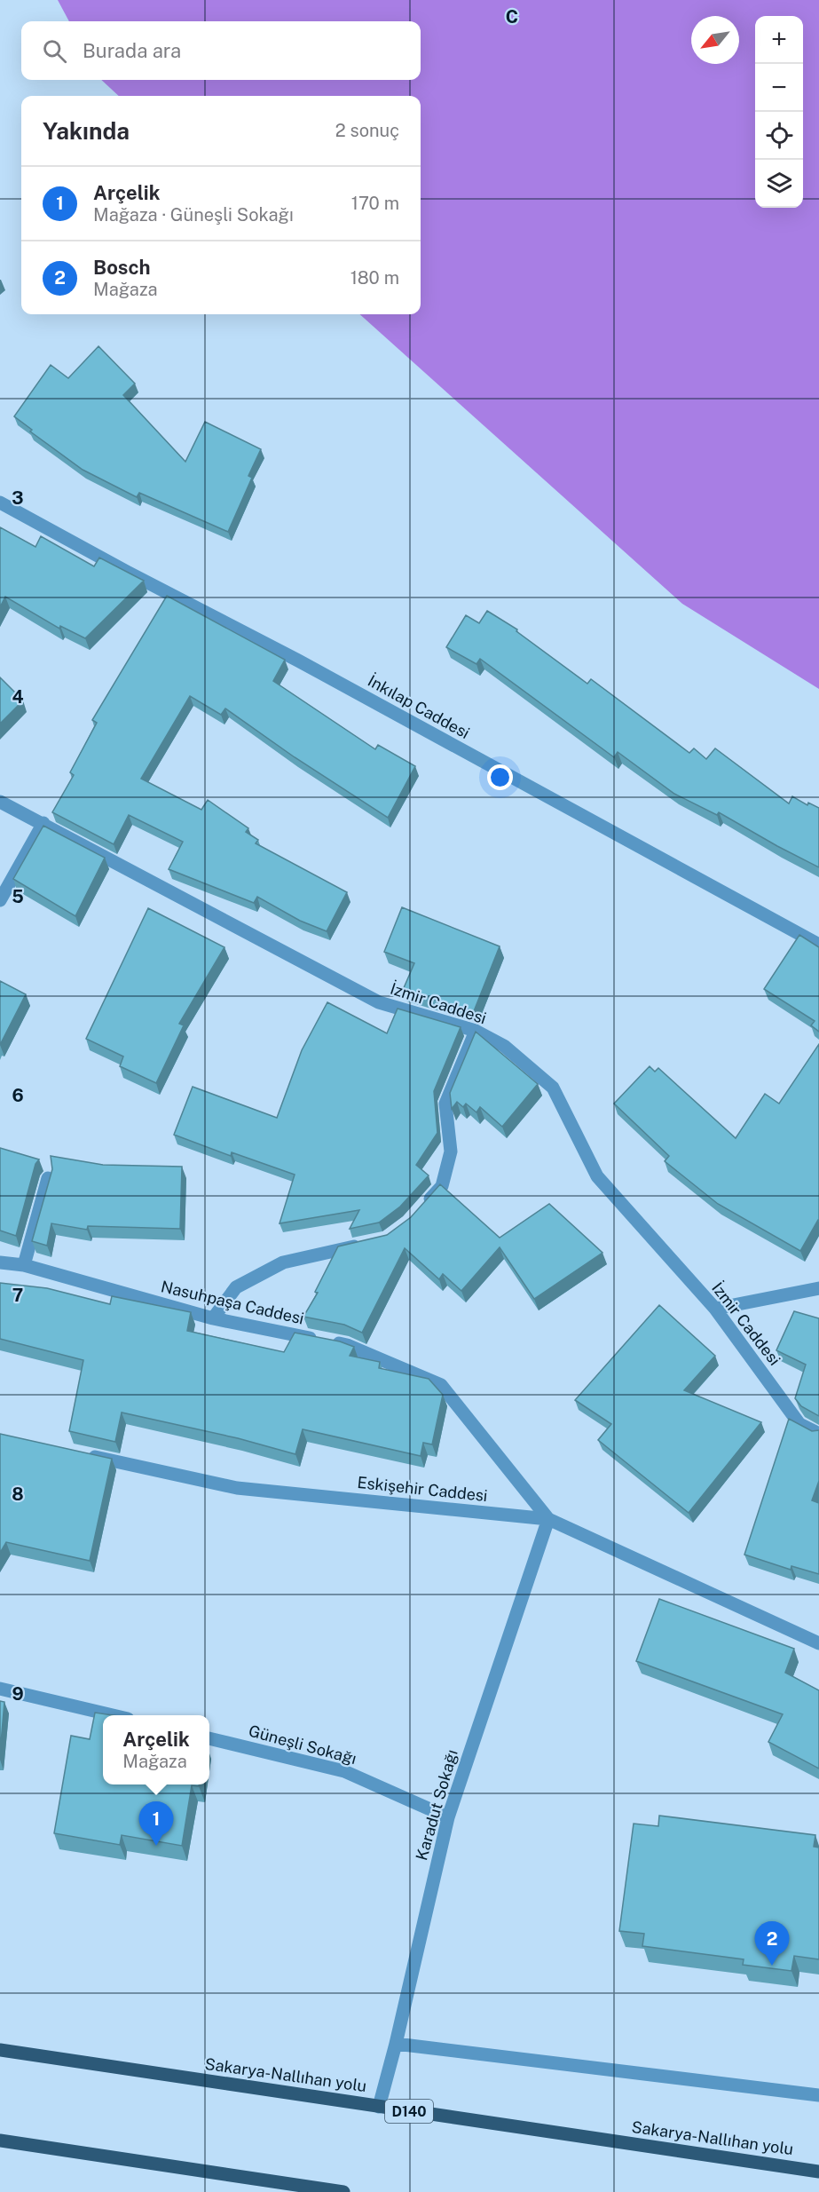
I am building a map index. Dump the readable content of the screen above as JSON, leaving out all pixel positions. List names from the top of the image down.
{
  "streets": {
    "main road": ["Sakarya-Nallıhan yolu", "D140"],
    "street": [
      "İnkılap Caddesi",
      "İzmir Caddesi",
      "Nasuhpaşa Caddesi",
      "Eskişehir Caddesi",
      "Güneşli Sokağı",
      "Karadut Sokağı"
    ]
  },
  "crossings": [
    ["Nasuhpaşa Caddesi", "Eskişehir Caddesi"],
    ["Nasuhpaşa Caddesi", "Karadut Sokağı"],
    ["Eskişehir Caddesi", "Karadut Sokağı"],
    ["Güneşli Sokağı", "Karadut Sokağı"],
    ["Karadut Sokağı", "Sakarya-Nallıhan yolu"]
  ],
  "north": "bottom left",
  "page": {
    "map_buttons": ["+", "−"],
    "search": "Burada ara",
    "heading": ["Yakında", "2 sonuç"],
    "list": [
      {
        "mark": "1",
        "name": "Arçelik",
        "note": "Mağaza · Güneşli Sokağı",
        "value": "170 m"
      },
      {
        "mark": "2",
        "name": "Bosch",
        "note": "Mağaza",
        "value": "180 m"
      }
    ],
    "popup": ["Arçelik", "Mağaza"],
    "pins": ["1", "2"]
  },
  "grid": {
    "columns": ["C"],
    "rows": [
      "3",
      "4",
      "5",
      "6",
      "7",
      "8",
      "9"
    ]
  }
}
